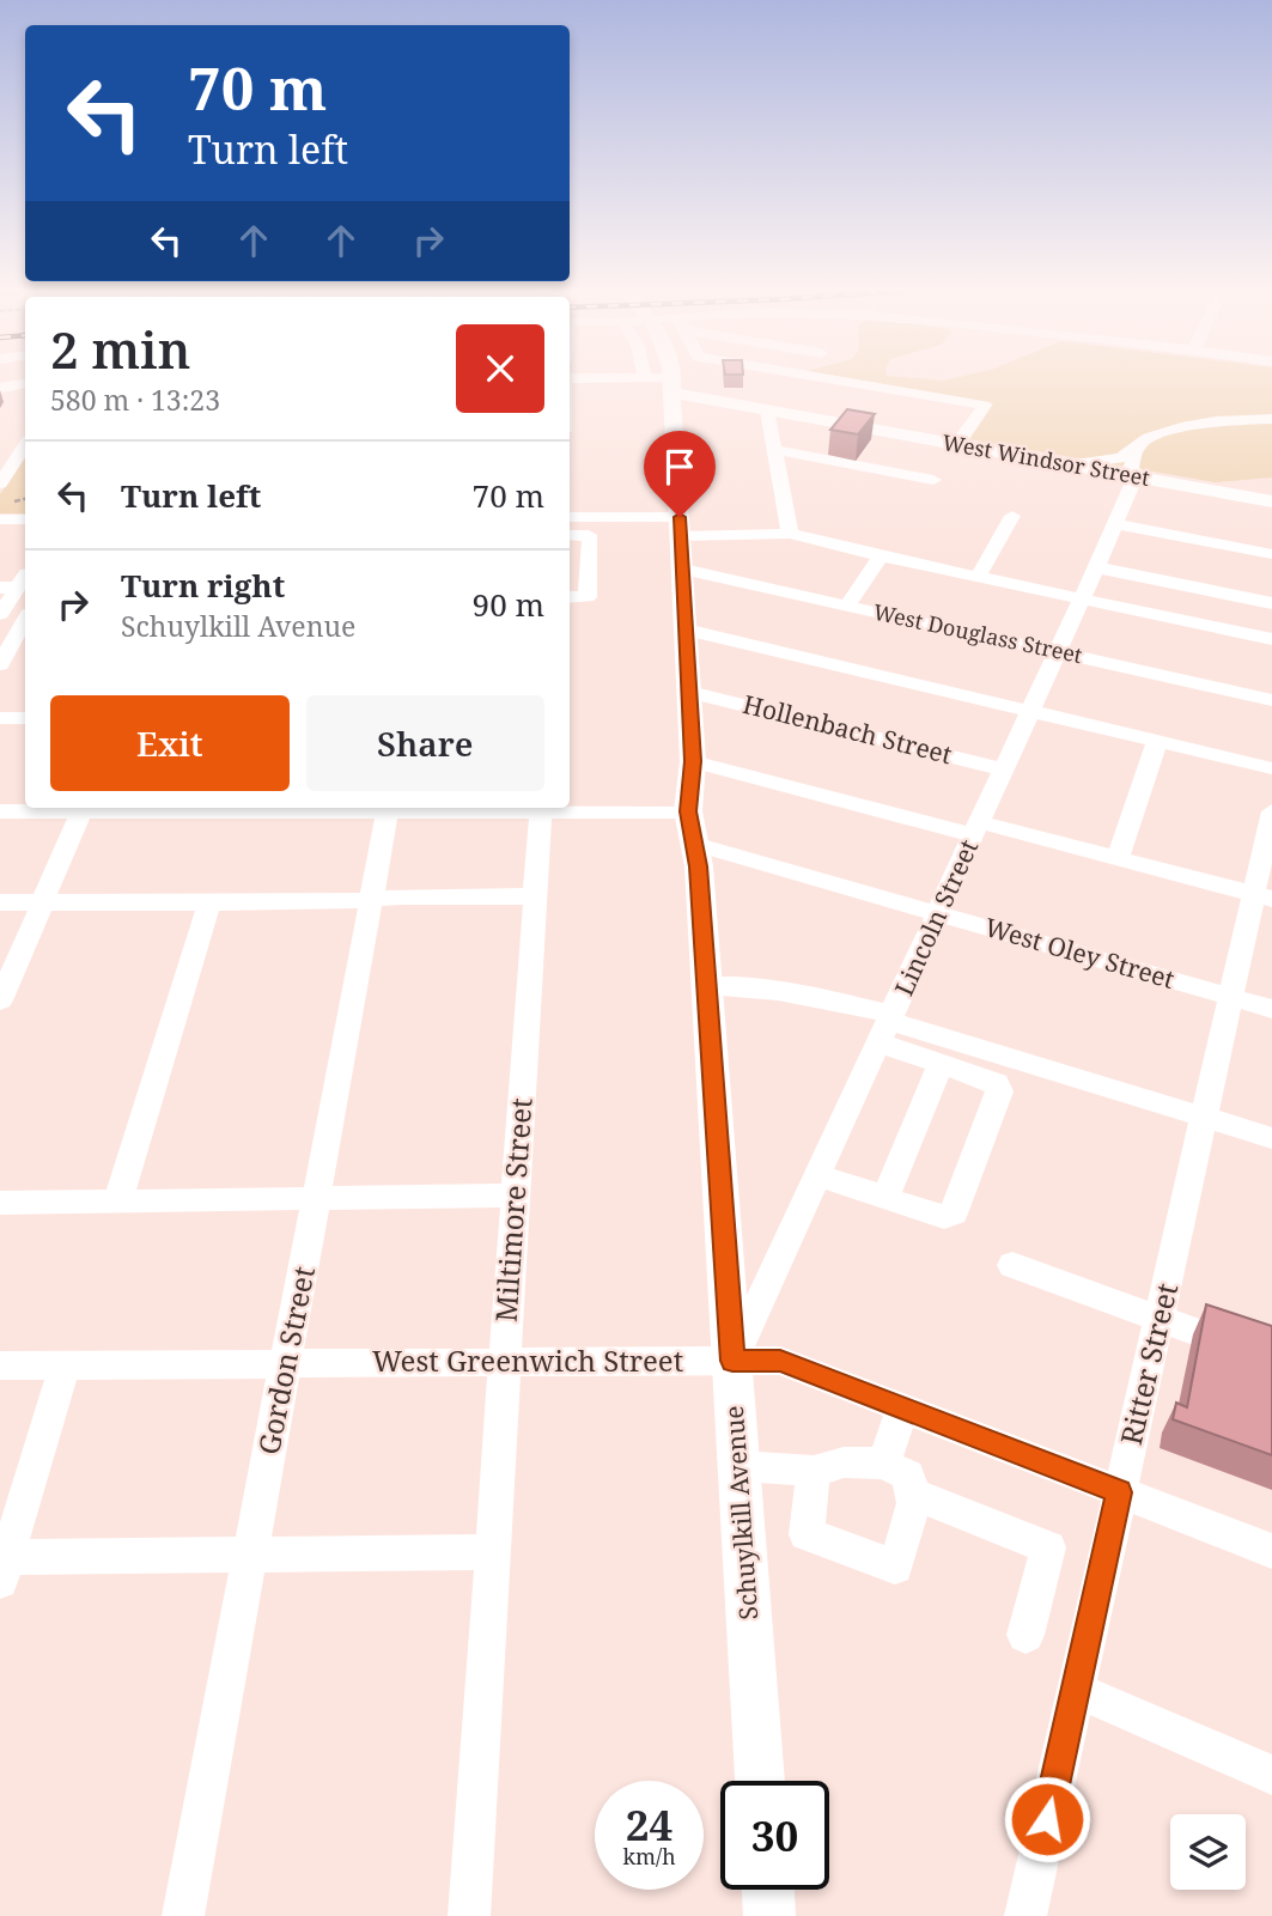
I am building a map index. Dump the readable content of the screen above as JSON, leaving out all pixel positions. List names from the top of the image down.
{
  "streets": {
    "main road": ["West Windsor Street", "Schuylkill Avenue"],
    "street": [
      "West Douglass Street",
      "Hollenbach Street",
      "Lincoln Street",
      "West Oley Street",
      "Miltimore Street",
      "Gordon Street",
      "West Greenwich Street",
      "Ritter Street"
    ]
  },
  "crossings": [
    ["West Windsor Street", "Lincoln Street"],
    ["West Windsor Street", "Schuylkill Avenue"],
    ["West Douglass Street", "Lincoln Street"],
    ["West Douglass Street", "Schuylkill Avenue"],
    ["Hollenbach Street", "Lincoln Street"],
    ["Hollenbach Street", "Schuylkill Avenue"],
    ["Lincoln Street", "West Oley Street"],
    ["Lincoln Street", "West Greenwich Street"],
    ["Lincoln Street", "Schuylkill Avenue"],
    ["West Oley Street", "Ritter Street"],
    ["West Oley Street", "Schuylkill Avenue"],
    ["Miltimore Street", "West Greenwich Street"],
    ["Gordon Street", "West Greenwich Street"],
    ["West Greenwich Street", "Ritter Street"],
    ["West Greenwich Street", "Schuylkill Avenue"]
  ],
  "page": {
    "turn": ["70 m", "Turn left"],
    "heading": ["2 min", "580 m · 13:23"],
    "list": [
      {
        "name": "Turn left",
        "value": "70 m"
      },
      {
        "name": "Turn right",
        "note": "Schuylkill Avenue",
        "value": "90 m"
      }
    ],
    "buttons": ["Exit", "Share"],
    "speed": "24 km/h",
    "limit": "30"
  }
}
